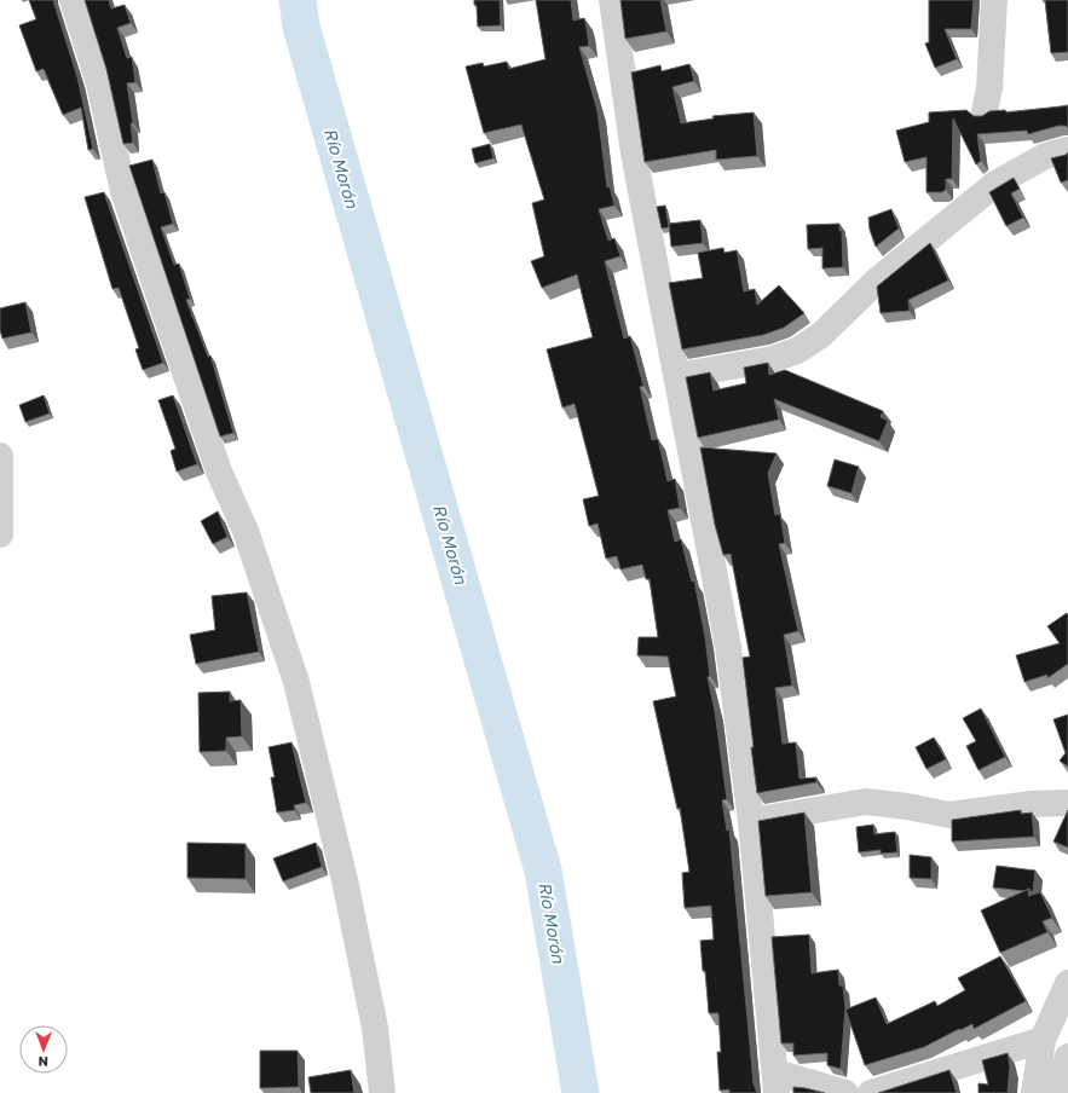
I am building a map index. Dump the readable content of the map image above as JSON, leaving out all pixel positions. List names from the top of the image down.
{
  "water": ["Río Morón"],
  "north": "bottom"
}
